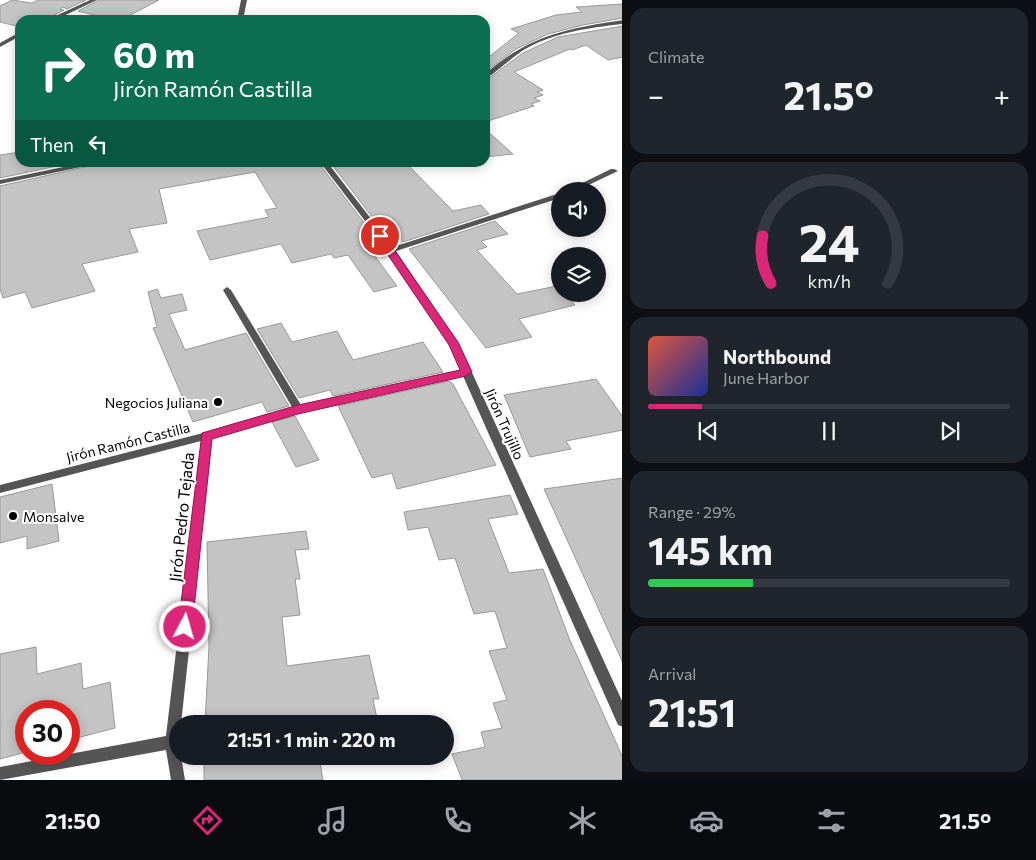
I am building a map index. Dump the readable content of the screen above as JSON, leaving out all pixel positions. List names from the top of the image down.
{
  "streets": {
    "street": ["Jirón Trujillo", "Jirón Ramón Castilla", "Jirón Pedro Tejada"]
  },
  "crossings": [
    ["Jirón Trujillo", "Jirón Ramón Castilla"],
    ["Jirón Ramón Castilla", "Jirón Pedro Tejada"]
  ],
  "places": ["Negocios Juliana", "Monsalve"],
  "page": {
    "tile": [
      "Climate",
      ["Range · 29%", "145 km"],
      ["Arrival", "21:51"]
    ],
    "turn": ["60 m", "Jirón Ramón Castilla"],
    "heat": ["−", "21.5°", "+"],
    "then": "Then",
    "song": ["Northbound", "June Harbor"],
    "limit": "30",
    "trip": "21:51 · 1 min · 220 m",
    "tabs": ["21:50", "21.5°"],
    "gauge": ["24", "km/h"]
  }
}
